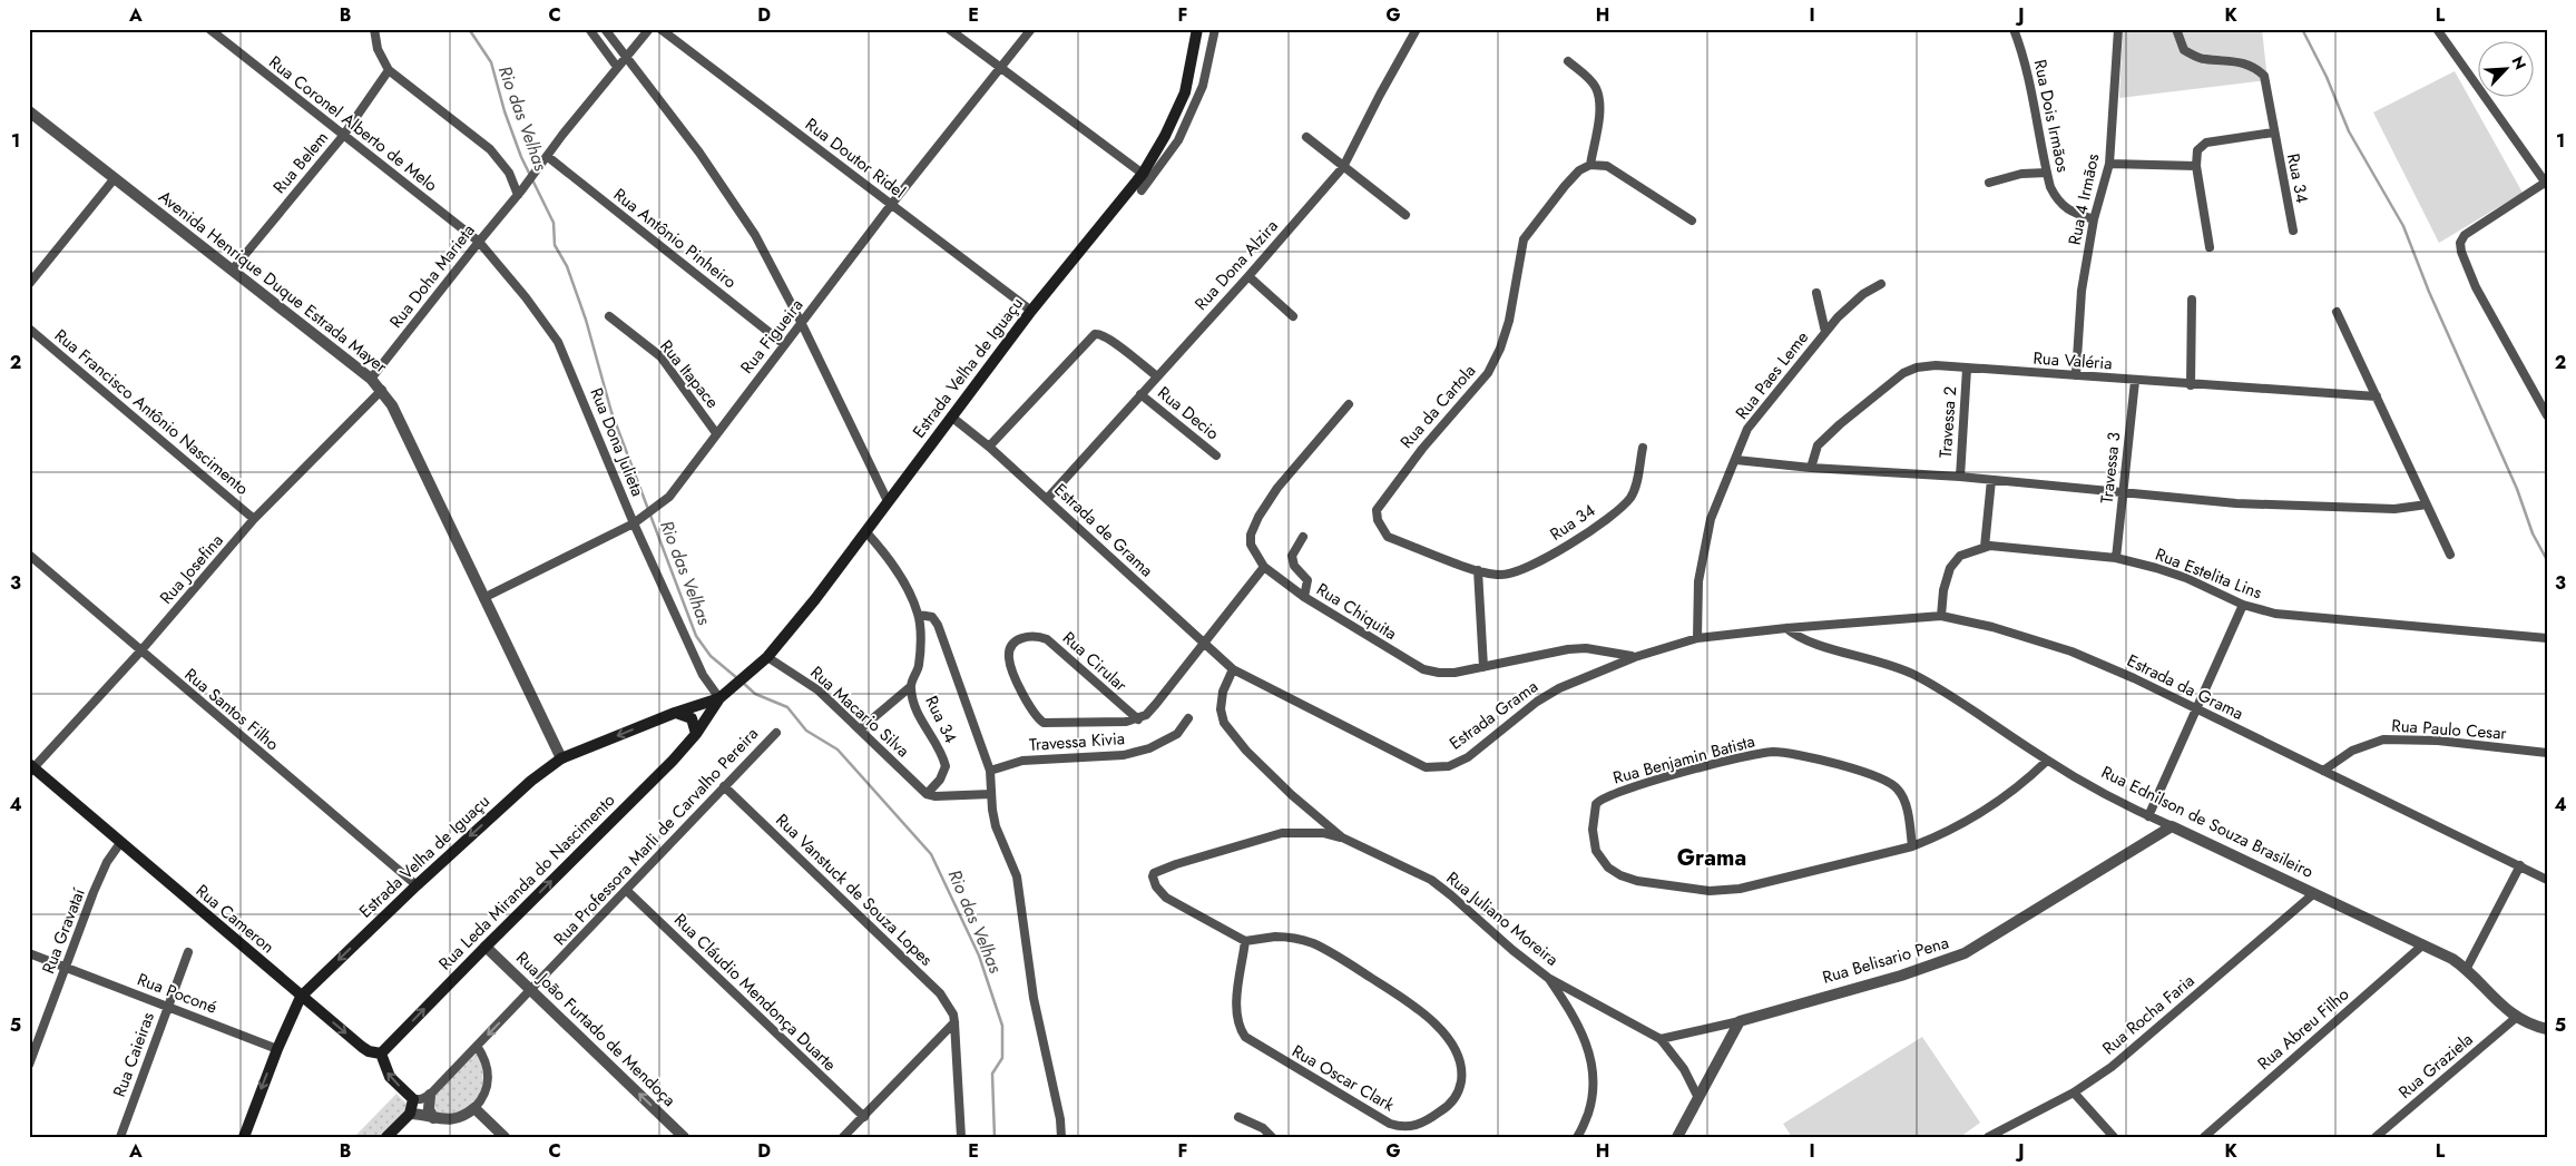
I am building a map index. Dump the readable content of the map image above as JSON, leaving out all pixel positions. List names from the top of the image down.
{
  "streets": {
    "main road": ["Estrada Velha de Iguaçu", "Rua Leda Miranda do Nascimento", "Rua Cameron"],
    "street": [
      "Rua Dois Irmãos",
      "Rua Coronel Alberto de Melo",
      "Rua Doutor Ridel",
      "Rua Belem",
      "Rua 34",
      "Rua 4 Irmãos",
      "Rua Antônio Pinheiro",
      "Rua Dona Alzira",
      "Rua Doha Marieta",
      "Avenida Henrique Duque Estrada Mayer",
      "Rua Figueira",
      "Rua Valéria",
      "Rua Itapace",
      "Rua Paes Leme",
      "Rua da Cartola",
      "Rua Francisco Antônio Nascimento",
      "Rua Decio",
      "Travessa 2",
      "Rua Dona Julieta",
      "Travessa 3",
      "Estrada de Grama",
      "Rua Josefina",
      "Rua Estelita Lins",
      "Rua Chiquita",
      "Rua Cirular",
      "Estrada da Grama",
      "Rua Santos Filho",
      "Rua Macario Silva",
      "Estrada Grama",
      "Rua Paulo Cesar",
      "Travessa Kivia",
      "Rua Benjamin Batista",
      "Rua Ednilson de Souza Brasileiro",
      "Rua Professora Marli de Carvalho Pereira",
      "Rua Vanstuck de Souza Lopes",
      "Rua Juliano Moreira",
      "Rua Gravataí",
      "Rua Belisario Pena",
      "Rua Cláudio Mendonça Duarte",
      "Rua Poconé",
      "Rua Rocha Faria",
      "Rua João Furtado de Mendoça",
      "Rua Abreu Filho",
      "Rua Caieiras",
      "Rua Graziela",
      "Rua Oscar Clark"
    ]
  },
  "crossings": [
    ["Rua Dois Irmãos", "Rua 4 Irmãos"],
    ["Rua Coronel Alberto de Melo", "Rua Belem"],
    ["Rua Coronel Alberto de Melo", "Rua Doha Marieta"],
    ["Rua Coronel Alberto de Melo", "Rua Dona Julieta"],
    ["Rua Doutor Ridel", "Rua Figueira"],
    ["Rua Doutor Ridel", "Estrada Velha de Iguaçu"],
    ["Rua Belem", "Avenida Henrique Duque Estrada Mayer"],
    ["Rua 34", "Rua da Cartola"],
    ["Rua 34", "Rua Macario Silva"],
    ["Rua 4 Irmãos", "Rua Valéria"],
    ["Rua Antônio Pinheiro", "Rua Doha Marieta"],
    ["Rua Antônio Pinheiro", "Rua Figueira"],
    ["Rua Dona Alzira", "Rua Decio"],
    ["Rua Dona Alzira", "Estrada de Grama"],
    ["Rua Doha Marieta", "Avenida Henrique Duque Estrada Mayer"],
    ["Rua Doha Marieta", "Rua Dona Julieta"],
    ["Avenida Henrique Duque Estrada Mayer", "Rua Figueira"],
    ["Avenida Henrique Duque Estrada Mayer", "Estrada Velha de Iguaçu"],
    ["Avenida Henrique Duque Estrada Mayer", "Rua Josefina"],
    ["Rua Figueira", "Rua Itapace"],
    ["Rua Figueira", "Rua Dona Julieta"],
    ["Rua Valéria", "Travessa 2"],
    ["Rua Valéria", "Travessa 3"],
    ["Estrada Velha de Iguaçu", "Rua Dona Julieta"],
    ["Estrada Velha de Iguaçu", "Estrada de Grama"],
    ["Estrada Velha de Iguaçu", "Rua Santos Filho"],
    ["Estrada Velha de Iguaçu", "Rua Macario Silva"],
    ["Estrada Velha de Iguaçu", "Rua Leda Miranda do Nascimento"],
    ["Estrada Velha de Iguaçu", "Rua Cameron"],
    ["Estrada Velha de Iguaçu", "Rua Poconé"],
    ["Rua Paes Leme", "Estrada Grama"],
    ["Rua Francisco Antônio Nascimento", "Rua Josefina"],
    ["Travessa 3", "Rua Estelita Lins"],
    ["Estrada de Grama", "Estrada Grama"],
    ["Estrada de Grama", "Rua Juliano Moreira"],
    ["Rua Josefina", "Rua Santos Filho"],
    ["Rua Josefina", "Rua Cameron"],
    ["Rua Estelita Lins", "Estrada da Grama"],
    ["Rua Chiquita", "Estrada Grama"],
    ["Estrada da Grama", "Estrada Grama"],
    ["Estrada da Grama", "Rua Paulo Cesar"],
    ["Estrada da Grama", "Rua Ednilson de Souza Brasileiro"],
    ["Estrada Grama", "Rua Ednilson de Souza Brasileiro"],
    ["Estrada Grama", "Rua Juliano Moreira"],
    ["Rua Benjamin Batista", "Rua Ednilson de Souza Brasileiro"],
    ["Rua Ednilson de Souza Brasileiro", "Rua Belisario Pena"],
    ["Rua Ednilson de Souza Brasileiro", "Rua Rocha Faria"],
    ["Rua Ednilson de Souza Brasileiro", "Rua Abreu Filho"],
    ["Rua Ednilson de Souza Brasileiro", "Rua Graziela"],
    ["Rua Professora Marli de Carvalho Pereira", "Rua Vanstuck de Souza Lopes"],
    ["Rua Professora Marli de Carvalho Pereira", "Rua Cláudio Mendonça Duarte"],
    ["Rua Professora Marli de Carvalho Pereira", "Rua João Furtado de Mendoça"],
    ["Rua Leda Miranda do Nascimento", "Rua Cameron"],
    ["Rua Leda Miranda do Nascimento", "Rua João Furtado de Mendoça"],
    ["Rua Cameron", "Rua Gravataí"],
    ["Rua Gravataí", "Rua Poconé"],
    ["Rua Poconé", "Rua Caieiras"]
  ],
  "one_way": ["Estrada Velha de Iguaçu", "Rua Leda Miranda do Nascimento", "Rua João Furtado de Mendoça"],
  "districts": ["Grama"],
  "water": ["Rio das Velhas"],
  "north": "top right",
  "grid": {
    "columns": [
      "A",
      "B",
      "C",
      "D",
      "E",
      "F",
      "G",
      "H",
      "I",
      "J",
      "K",
      "L"
    ],
    "rows": [
      "1",
      "2",
      "3",
      "4",
      "5"
    ]
  }
}
